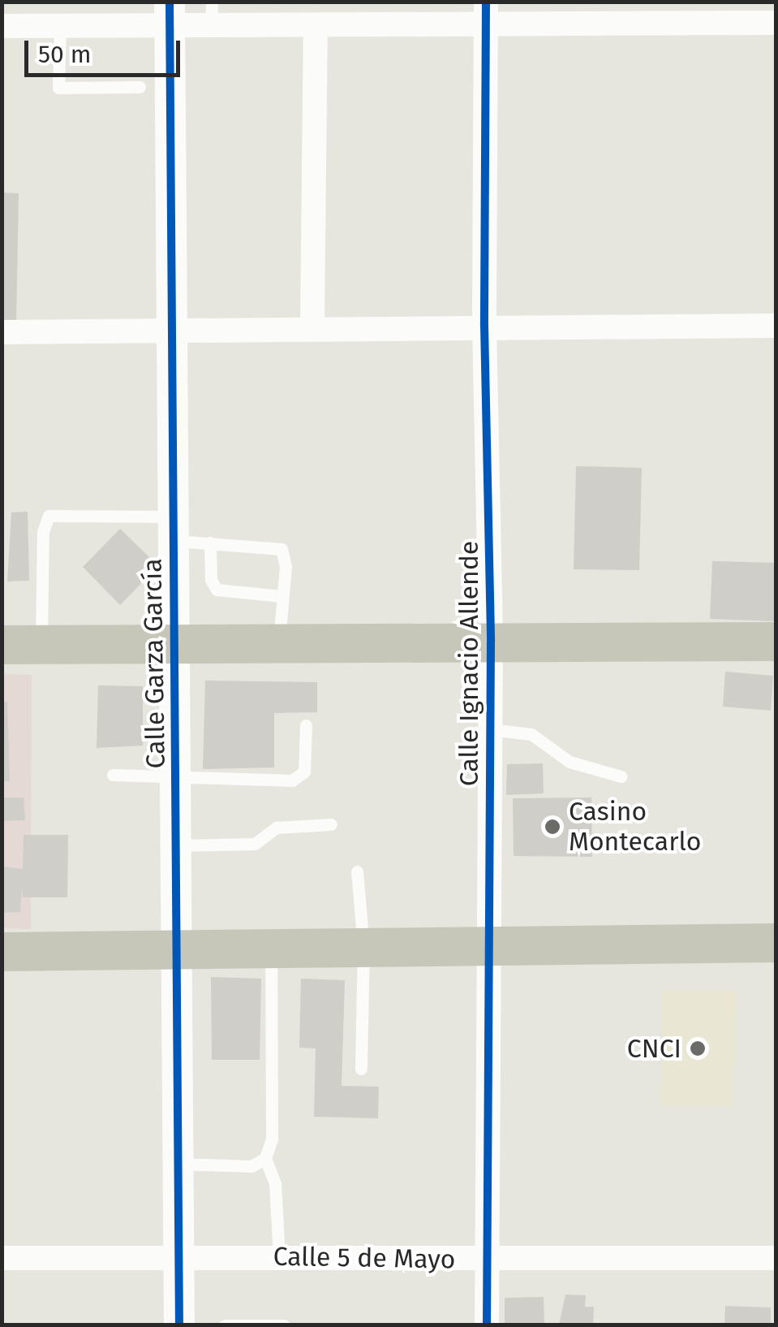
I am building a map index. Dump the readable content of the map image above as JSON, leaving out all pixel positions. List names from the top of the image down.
{
  "streets": {
    "street": ["Calle Garza García", "Calle Ignacio Allende", "Calle 5 de Mayo"]
  },
  "crossings": [
    ["Calle Garza García", "Calle 5 de Mayo"],
    ["Calle Ignacio Allende", "Calle 5 de Mayo"]
  ],
  "places": ["Casino Montecarlo", "CNCI"],
  "scale_bar": "50 m"
}
